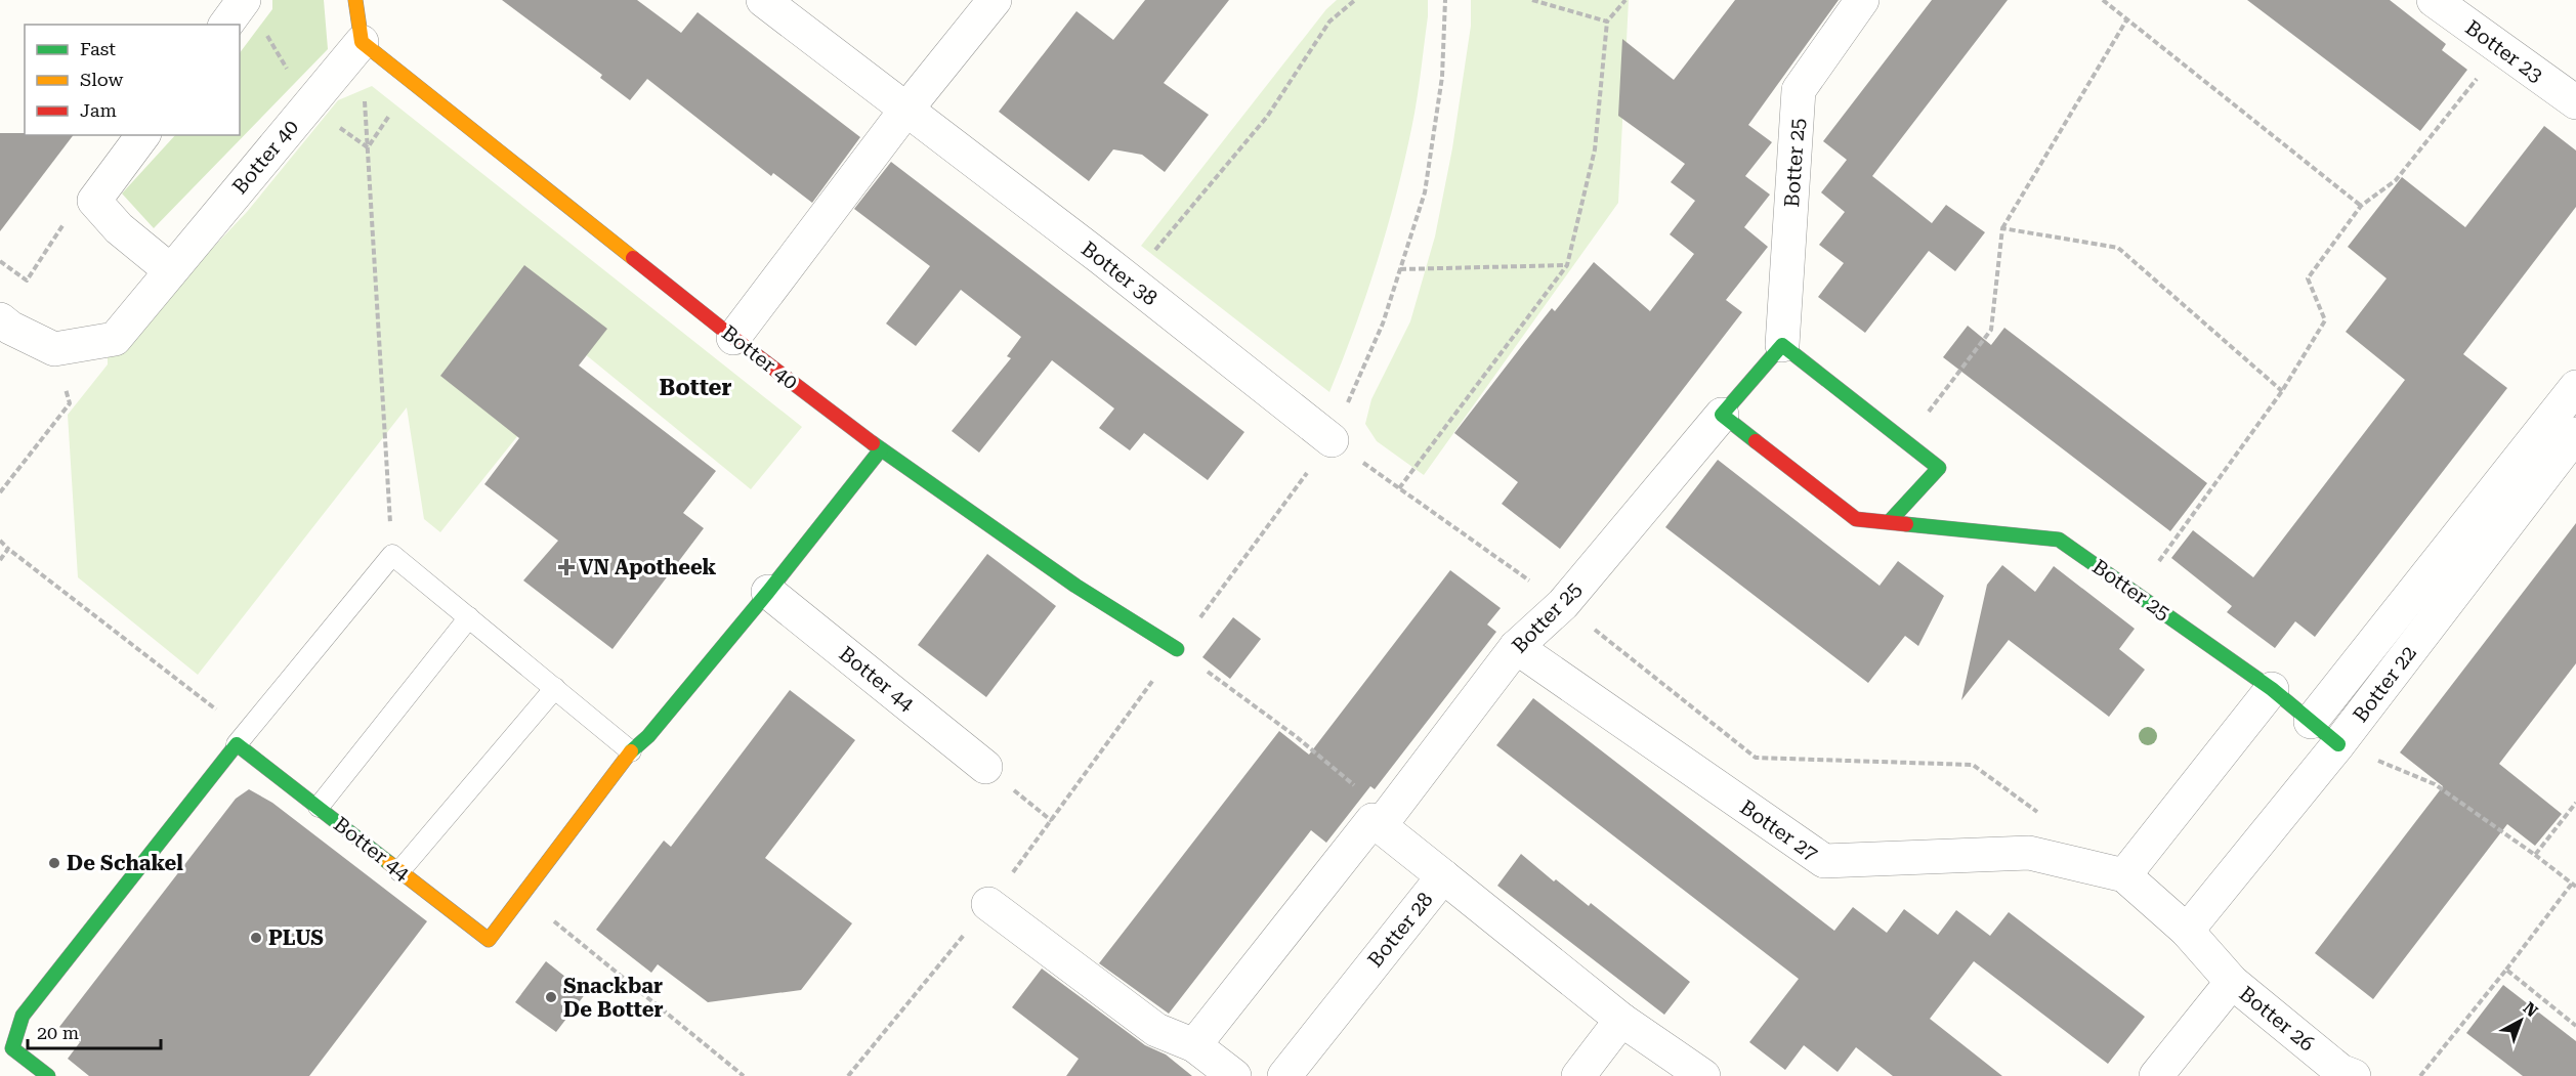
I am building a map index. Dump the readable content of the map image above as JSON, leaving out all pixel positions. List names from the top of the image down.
{
  "streets": {
    "street": [
      "Botter 23",
      "Botter 40",
      "Botter 25",
      "Botter 38",
      "Botter 44",
      "Botter 22",
      "Botter 27",
      "Botter 28",
      "Botter 26"
    ]
  },
  "crossings": [
    ["Botter 40", "Botter 44"],
    ["Botter 25", "Botter 22"],
    ["Botter 25", "Botter 27"],
    ["Botter 22", "Botter 27"],
    ["Botter 27", "Botter 26"]
  ],
  "districts": ["Botter"],
  "places": {
    "health": ["VN Apotheek"],
    "other": ["De Schakel", "PLUS", "Snackbar De Botter"]
  },
  "legend": ["Fast", "Slow", "Jam"],
  "scale_bar": "20 m",
  "north": "top right"
}
